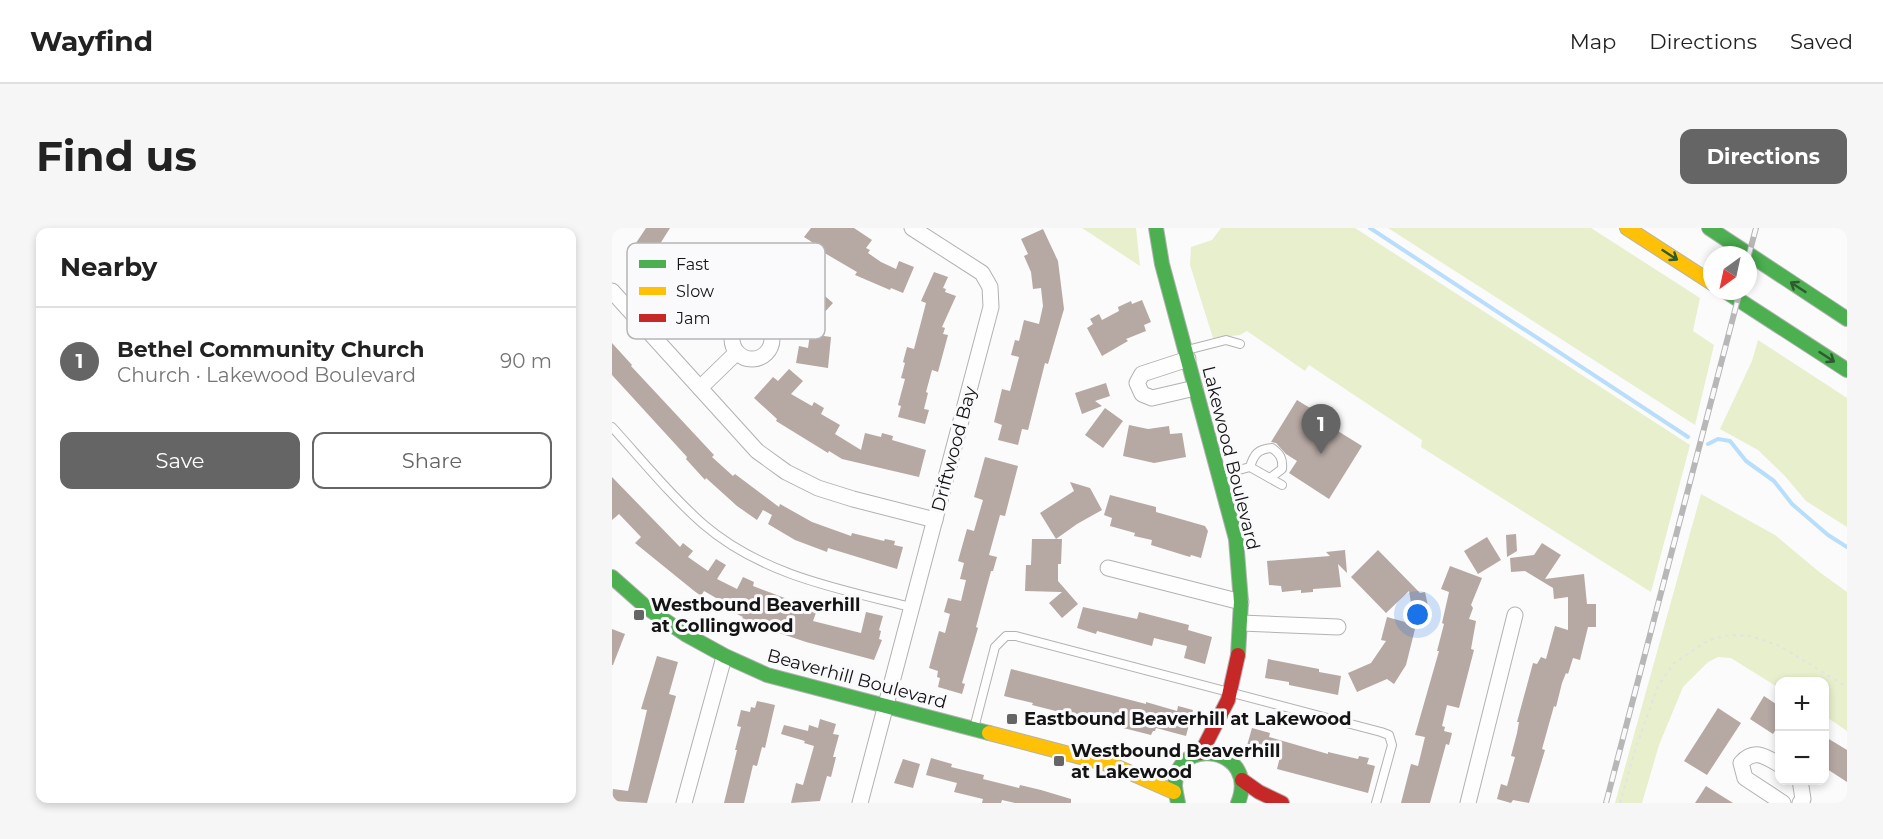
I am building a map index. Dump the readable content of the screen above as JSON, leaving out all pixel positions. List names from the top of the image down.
{
  "streets": {
    "street": ["Driftwood Bay", "Lakewood Boulevard", "Beaverhill Boulevard"]
  },
  "crossings": [
    ["Driftwood Bay", "Beaverhill Boulevard"]
  ],
  "places": {
    "transit": ["Westbound Beaverhill at Collingwood", "Eastbound Beaverhill at Lakewood", "Westbound Beaverhill at Lakewood"]
  },
  "legend": ["Fast", "Slow", "Jam"],
  "north": "bottom left",
  "page": {
    "header": "Wayfind",
    "nav": ["Map", "Directions", "Saved"],
    "buttons": [
      "Directions",
      ["Save", "Share"]
    ],
    "title": "Find us",
    "heading": "Nearby",
    "list": [
      {
        "mark": "1",
        "name": "Bethel Community Church",
        "note": "Church · Lakewood Boulevard",
        "value": "90 m"
      }
    ],
    "pins": "1",
    "map_buttons": ["+", "−"]
  }
}
